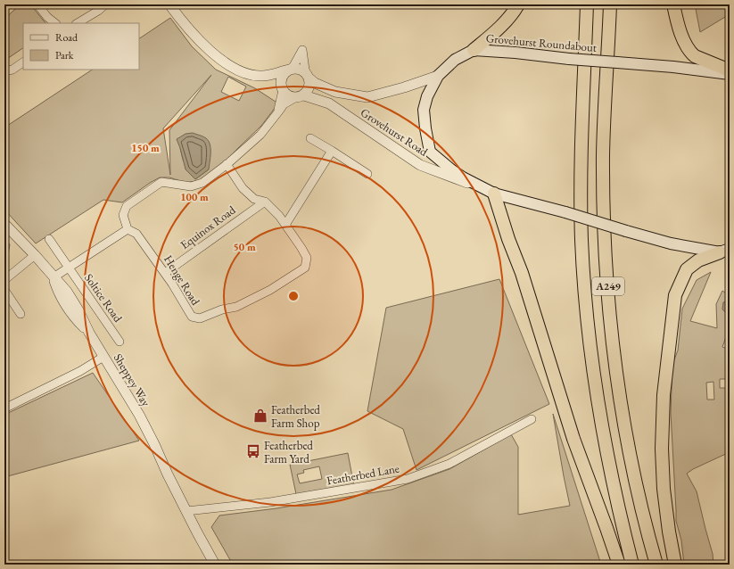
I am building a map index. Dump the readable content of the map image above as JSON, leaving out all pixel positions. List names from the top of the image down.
{
  "streets": {
    "highway": ["A249"],
    "main road": ["Grovehurst Roundabout"],
    "street": [
      "Grovehurst Road",
      "Equinox Road",
      "Henge Road",
      "Soltice Road",
      "Sheppey Way",
      "Featherbed Lane"
    ]
  },
  "crossings": [
    ["Grovehurst Roundabout", "Grovehurst Road"],
    ["Equinox Road", "Henge Road"],
    ["Henge Road", "Soltice Road"],
    ["Soltice Road", "Sheppey Way"],
    ["Sheppey Way", "Featherbed Lane"]
  ],
  "places": {
    "shop": ["Featherbed Farm Shop"],
    "bus stop": ["Featherbed Farm Yard"]
  },
  "legend": ["Road", "Park"],
  "rings": ["150 m", "100 m", "50 m"]
}
